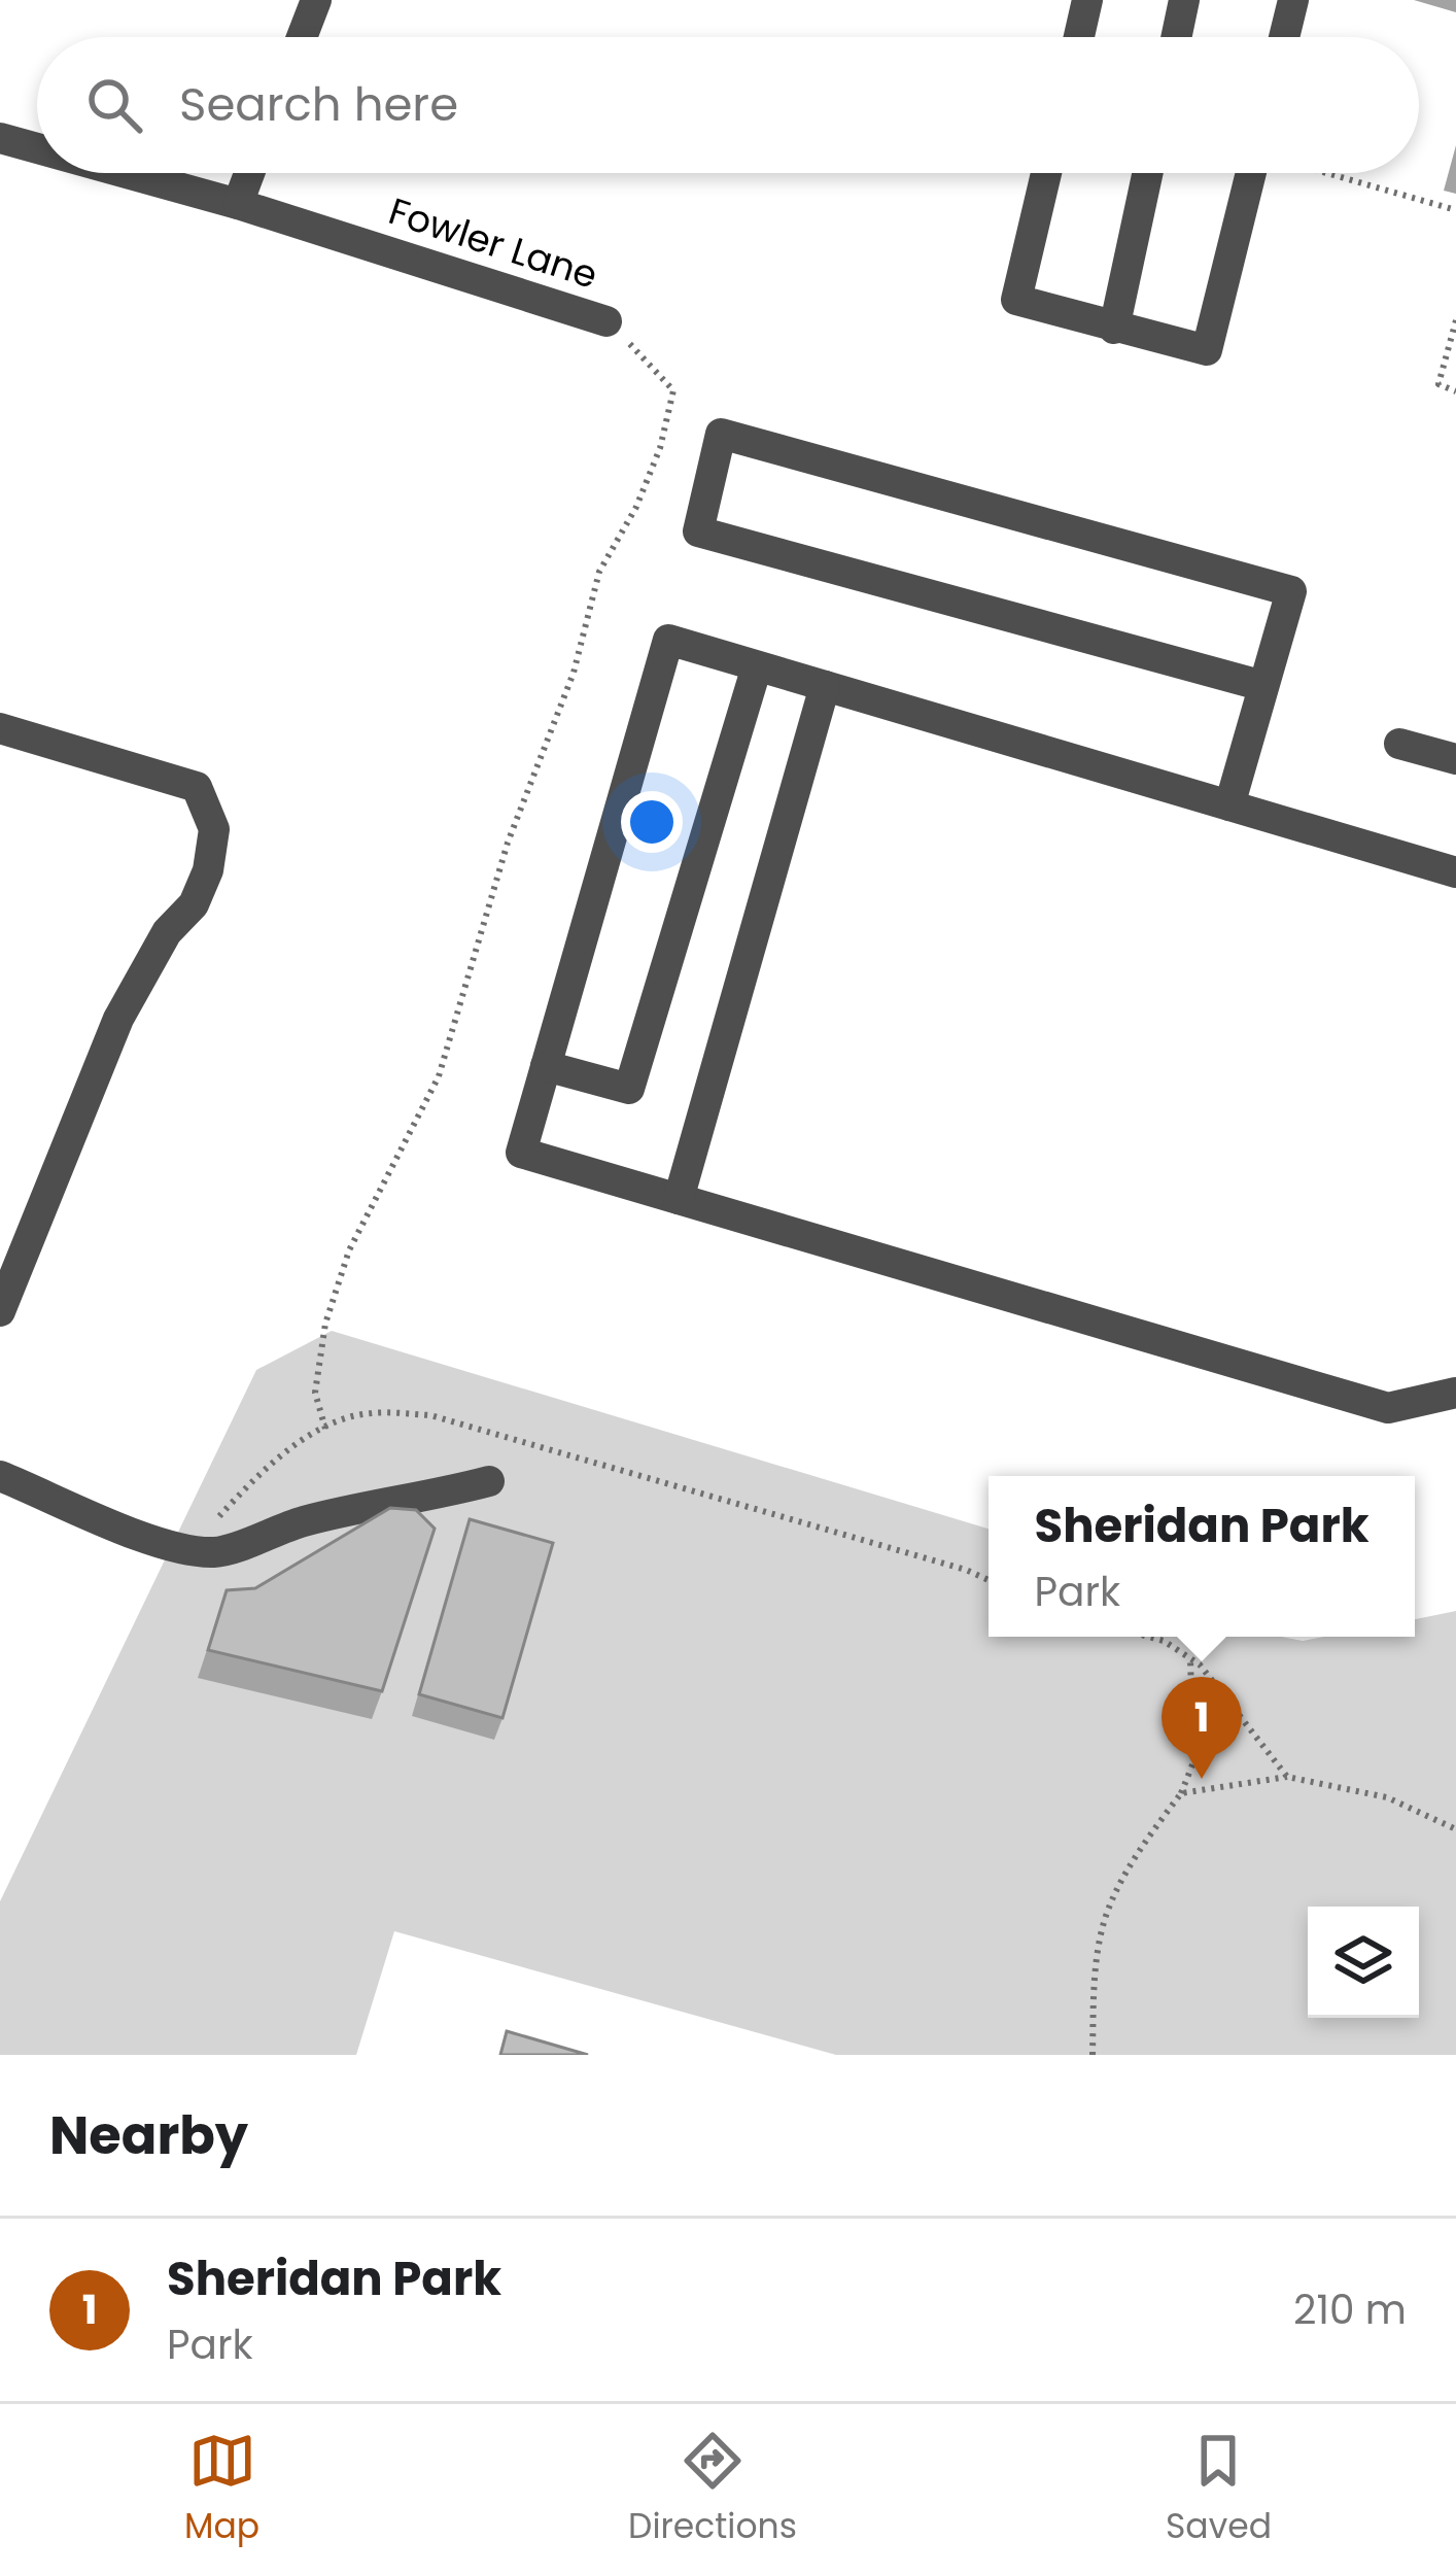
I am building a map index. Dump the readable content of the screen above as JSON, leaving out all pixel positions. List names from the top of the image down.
{
  "streets": {
    "street": ["Fowler Lane"]
  },
  "page": {
    "search": "Search here",
    "popup": ["Sheridan Park", "Park"],
    "pins": "1",
    "heading": "Nearby",
    "list": [
      {
        "mark": "1",
        "name": "Sheridan Park",
        "note": "Park",
        "value": "210 m"
      }
    ],
    "nav": ["Map", "Directions", "Saved"]
  }
}
